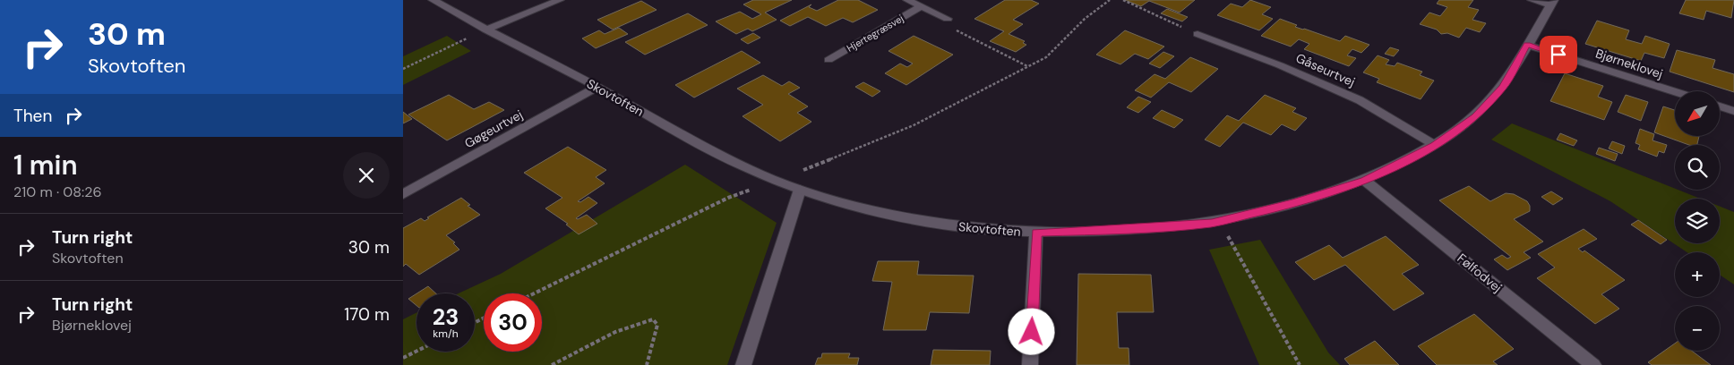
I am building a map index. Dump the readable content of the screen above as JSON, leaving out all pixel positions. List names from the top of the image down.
{
  "streets": {
    "street": [
      "Hjertegræsvej",
      "Bjørneklovej",
      "Gåseurtvej",
      "Skovtoften",
      "Gøgeurtvej",
      "Følfodvej"
    ]
  },
  "crossings": [
    ["Bjørneklovej", "Skovtoften"],
    ["Gåseurtvej", "Skovtoften"],
    ["Skovtoften", "Gøgeurtvej"],
    ["Skovtoften", "Følfodvej"]
  ],
  "north": "bottom left",
  "page": {
    "turn": ["30 m", "Skovtoften"],
    "map_buttons": ["+", "−"],
    "then": "Then",
    "heading": ["1 min", "210 m · 08:26"],
    "list": [
      {
        "name": "Turn right",
        "note": "Skovtoften",
        "value": "30 m"
      },
      {
        "name": "Turn right",
        "note": "Bjørneklovej",
        "value": "170 m"
      }
    ],
    "speed": "23 km/h",
    "limit": "30"
  }
}
